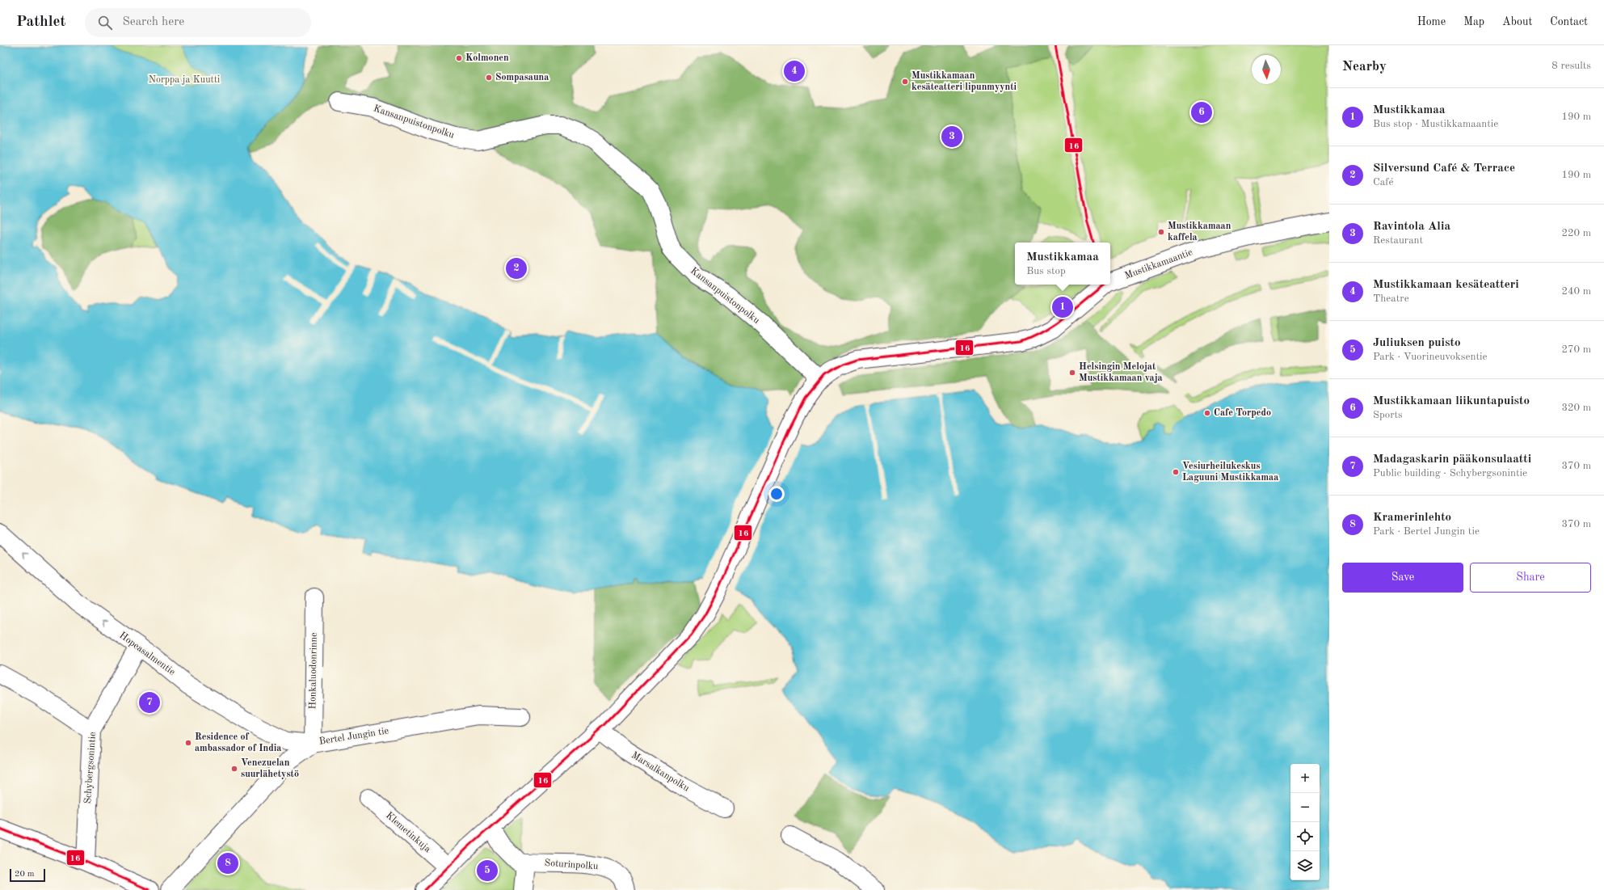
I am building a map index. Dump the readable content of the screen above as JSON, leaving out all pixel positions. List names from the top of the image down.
{
  "streets": {
    "street": [
      "Kansanpuistonpolku",
      "Mustikkamaantie",
      "Hopeasalmentie",
      "Honkaluodonrinne",
      "Bertel Jungin tie",
      "Schybergsonintie",
      "Marsalkanpolku",
      "Klemetinkuja",
      "Soturinpolku"
    ]
  },
  "crossings": [
    ["Kansanpuistonpolku", "Mustikkamaantie"],
    ["Mustikkamaantie", "Marsalkanpolku"],
    ["Hopeasalmentie", "Honkaluodonrinne"],
    ["Hopeasalmentie", "Bertel Jungin tie"],
    ["Hopeasalmentie", "Schybergsonintie"],
    ["Honkaluodonrinne", "Bertel Jungin tie"]
  ],
  "parks": ["Norppa ja Kuutti"],
  "places": [
    "Kolmonen",
    "Sompasauna",
    "Mustikkamaan kesäteatteri lipunmyynti",
    "Mustikkamaan kaffela",
    "Helsingin Melojat Mustikkamaan vaja",
    "Cafe Torpedo",
    "Vesiurheilukeskus Laguuni Mustikkamaa",
    "Residence of ambassador of India",
    "Venezuelan suurlähetystö"
  ],
  "lines": ["transit line 16"],
  "scale_bar": "20 m",
  "north": "bottom",
  "page": {
    "header": "Pathlet",
    "search": "Search here",
    "nav": [
      "Home",
      "Map",
      "About",
      "Contact"
    ],
    "heading": ["Nearby", "8 results"],
    "pins": [
      "4",
      "6",
      "3",
      "2",
      "1",
      "7",
      "8",
      "5"
    ],
    "list": [
      {
        "mark": "1",
        "name": "Mustikkamaa",
        "note": "Bus stop · Mustikkamaantie",
        "value": "190 m"
      },
      {
        "mark": "2",
        "name": "Silversund Café & Terrace",
        "note": "Café",
        "value": "190 m"
      },
      {
        "mark": "3",
        "name": "Ravintola Alia",
        "note": "Restaurant",
        "value": "220 m"
      },
      {
        "mark": "4",
        "name": "Mustikkamaan kesäteatteri",
        "note": "Theatre",
        "value": "240 m"
      },
      {
        "mark": "5",
        "name": "Juliuksen puisto",
        "note": "Park · Vuorineuvoksentie",
        "value": "270 m"
      },
      {
        "mark": "6",
        "name": "Mustikkamaan liikuntapuisto",
        "note": "Sports",
        "value": "320 m"
      },
      {
        "mark": "7",
        "name": "Madagaskarin pääkonsulaatti",
        "note": "Public building · Schybergsonintie",
        "value": "370 m"
      },
      {
        "mark": "8",
        "name": "Kramerinlehto",
        "note": "Park · Bertel Jungin tie",
        "value": "370 m"
      }
    ],
    "popup": ["Mustikkamaa", "Bus stop"],
    "buttons": ["Save", "Share"],
    "map_buttons": ["+", "−"],
    "scale": "20 m"
  }
}
